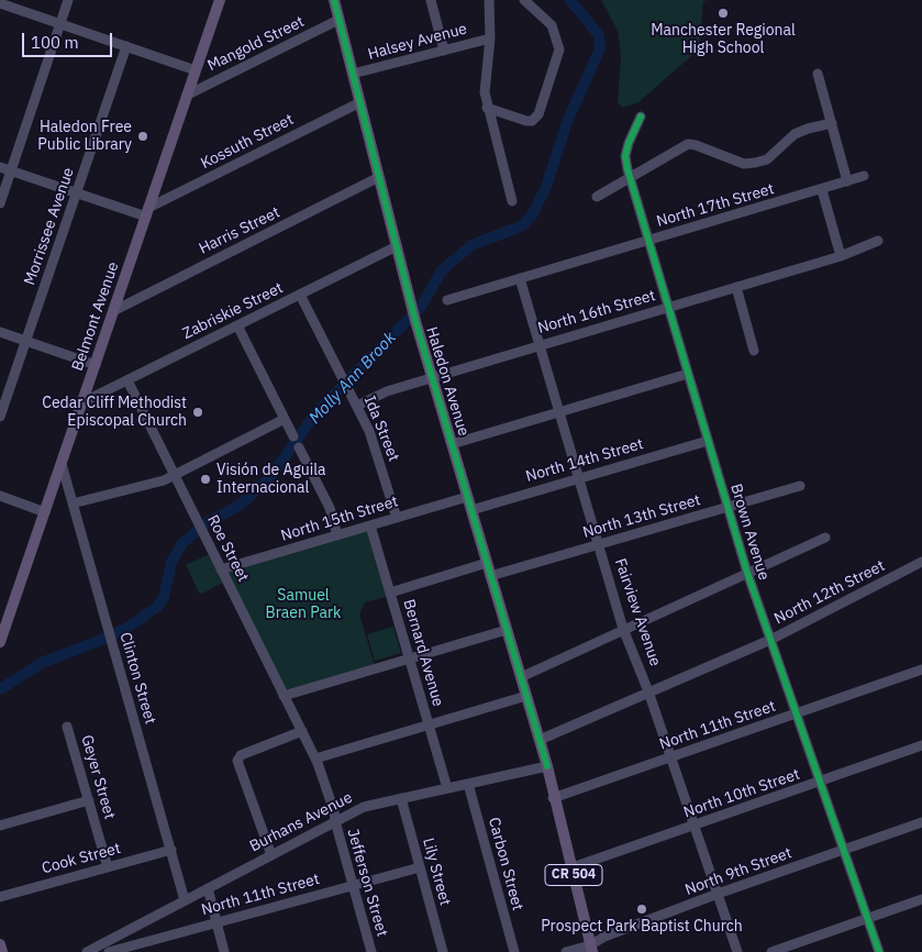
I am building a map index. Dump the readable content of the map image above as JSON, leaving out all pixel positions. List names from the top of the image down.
{
  "streets": {
    "main road": ["Belmont Avenue", "Haledon Avenue", "CR 504"],
    "street": [
      "Halsey Avenue",
      "Mangold Street",
      "Kossuth Street",
      "North 17th Street",
      "Morrissee Avenue",
      "Harris Street",
      "Zabriskie Street",
      "North 16th Street",
      "Ida Street",
      "North 14th Street",
      "North 13th Street",
      "North 15th Street",
      "Brown Avenue",
      "Roe Street",
      "North 12th Street",
      "Fairview Avenue",
      "Bernard Avenue",
      "Clinton Street",
      "North 11th Street",
      "Geyer Street",
      "North 10th Street",
      "Burhans Avenue",
      "Cook Street",
      "Carbon Street",
      "Lily Street",
      "North 9th Street",
      "Jefferson Street"
    ]
  },
  "crossings": [
    ["Halsey Avenue", "Haledon Avenue"],
    ["Mangold Street", "Belmont Avenue"],
    ["Mangold Street", "Haledon Avenue"],
    ["Kossuth Street", "Belmont Avenue"],
    ["Kossuth Street", "Haledon Avenue"],
    ["North 17th Street", "Brown Avenue"],
    ["North 17th Street", "Fairview Avenue"],
    ["Harris Street", "Belmont Avenue"],
    ["Harris Street", "Haledon Avenue"],
    ["Zabriskie Street", "Belmont Avenue"],
    ["Zabriskie Street", "Haledon Avenue"],
    ["Zabriskie Street", "Ida Street"],
    ["Zabriskie Street", "Roe Street"],
    ["North 16th Street", "Haledon Avenue"],
    ["North 16th Street", "Ida Street"],
    ["North 16th Street", "Brown Avenue"],
    ["North 16th Street", "Fairview Avenue"],
    ["Belmont Avenue", "Clinton Street"],
    ["Haledon Avenue", "North 14th Street"],
    ["Haledon Avenue", "North 13th Street"],
    ["Haledon Avenue", "North 15th Street"],
    ["Haledon Avenue", "North 12th Street"],
    ["Haledon Avenue", "North 11th Street"],
    ["Haledon Avenue", "North 10th Street"],
    ["Haledon Avenue", "Burhans Avenue"],
    ["Haledon Avenue", "North 9th Street"],
    ["Ida Street", "North 15th Street"],
    ["North 14th Street", "Brown Avenue"],
    ["North 14th Street", "Fairview Avenue"],
    ["North 13th Street", "Brown Avenue"],
    ["North 13th Street", "Fairview Avenue"],
    ["North 15th Street", "Roe Street"],
    ["North 15th Street", "Bernard Avenue"],
    ["Brown Avenue", "North 12th Street"],
    ["Brown Avenue", "North 11th Street"],
    ["Brown Avenue", "North 10th Street"],
    ["Brown Avenue", "North 9th Street"],
    ["Roe Street", "Burhans Avenue"],
    ["Roe Street", "Jefferson Street"],
    ["North 12th Street", "Fairview Avenue"],
    ["Fairview Avenue", "North 11th Street"],
    ["Fairview Avenue", "North 10th Street"],
    ["Fairview Avenue", "North 9th Street"],
    ["Bernard Avenue", "Burhans Avenue"],
    ["Clinton Street", "Burhans Avenue"],
    ["Clinton Street", "Cook Street"],
    ["North 11th Street", "Lily Street"],
    ["North 11th Street", "Jefferson Street"],
    ["Geyer Street", "Cook Street"],
    ["Burhans Avenue", "Carbon Street"],
    ["Burhans Avenue", "Lily Street"],
    ["Burhans Avenue", "Jefferson Street"]
  ],
  "water": ["Molly Ann Brook"],
  "parks": ["Samuel Braen Park"],
  "places": [
    "Manchester Regional High School",
    "Haledon Free Public Library",
    "Cedar Cliff Methodist Episcopal Church",
    "Visión de Aguila Internacional",
    "Prospect Park Baptist Church"
  ],
  "scale_bar": "100 m"
}
